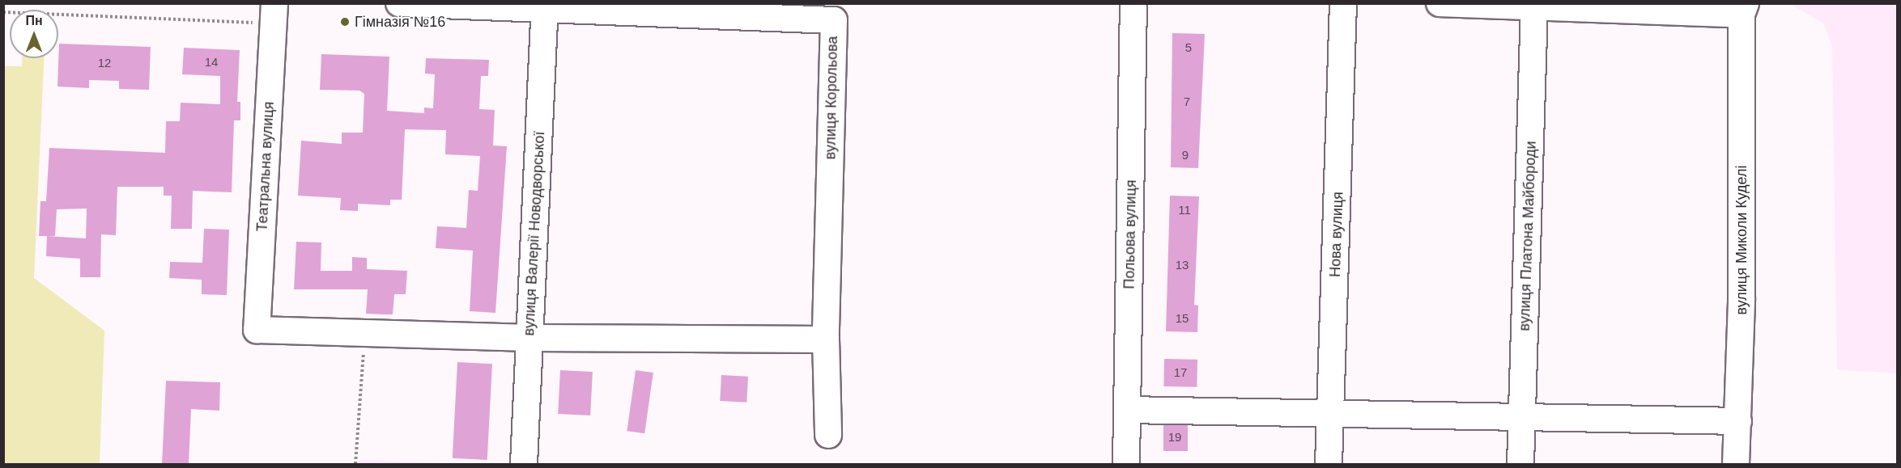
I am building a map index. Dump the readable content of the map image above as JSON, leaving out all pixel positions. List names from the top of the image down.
{
  "streets": {
    "street": [
      "вулиця Корольова",
      "Театральна вулиця",
      "вулиця Валерії Новодворської",
      "Польова вулиця",
      "Нова вулиця",
      "вулиця Платона Майбороди",
      "вулиця Миколи Куделі"
    ]
  },
  "crossings": [
    ["вулиця Корольова", "вулиця Валерії Новодворської"]
  ],
  "places": ["Гімназія №16"],
  "house_numbers": [
    "5",
    "14",
    "12",
    "7",
    "9",
    "11",
    "13",
    "15",
    "17",
    "19"
  ],
  "north": "top"
}
